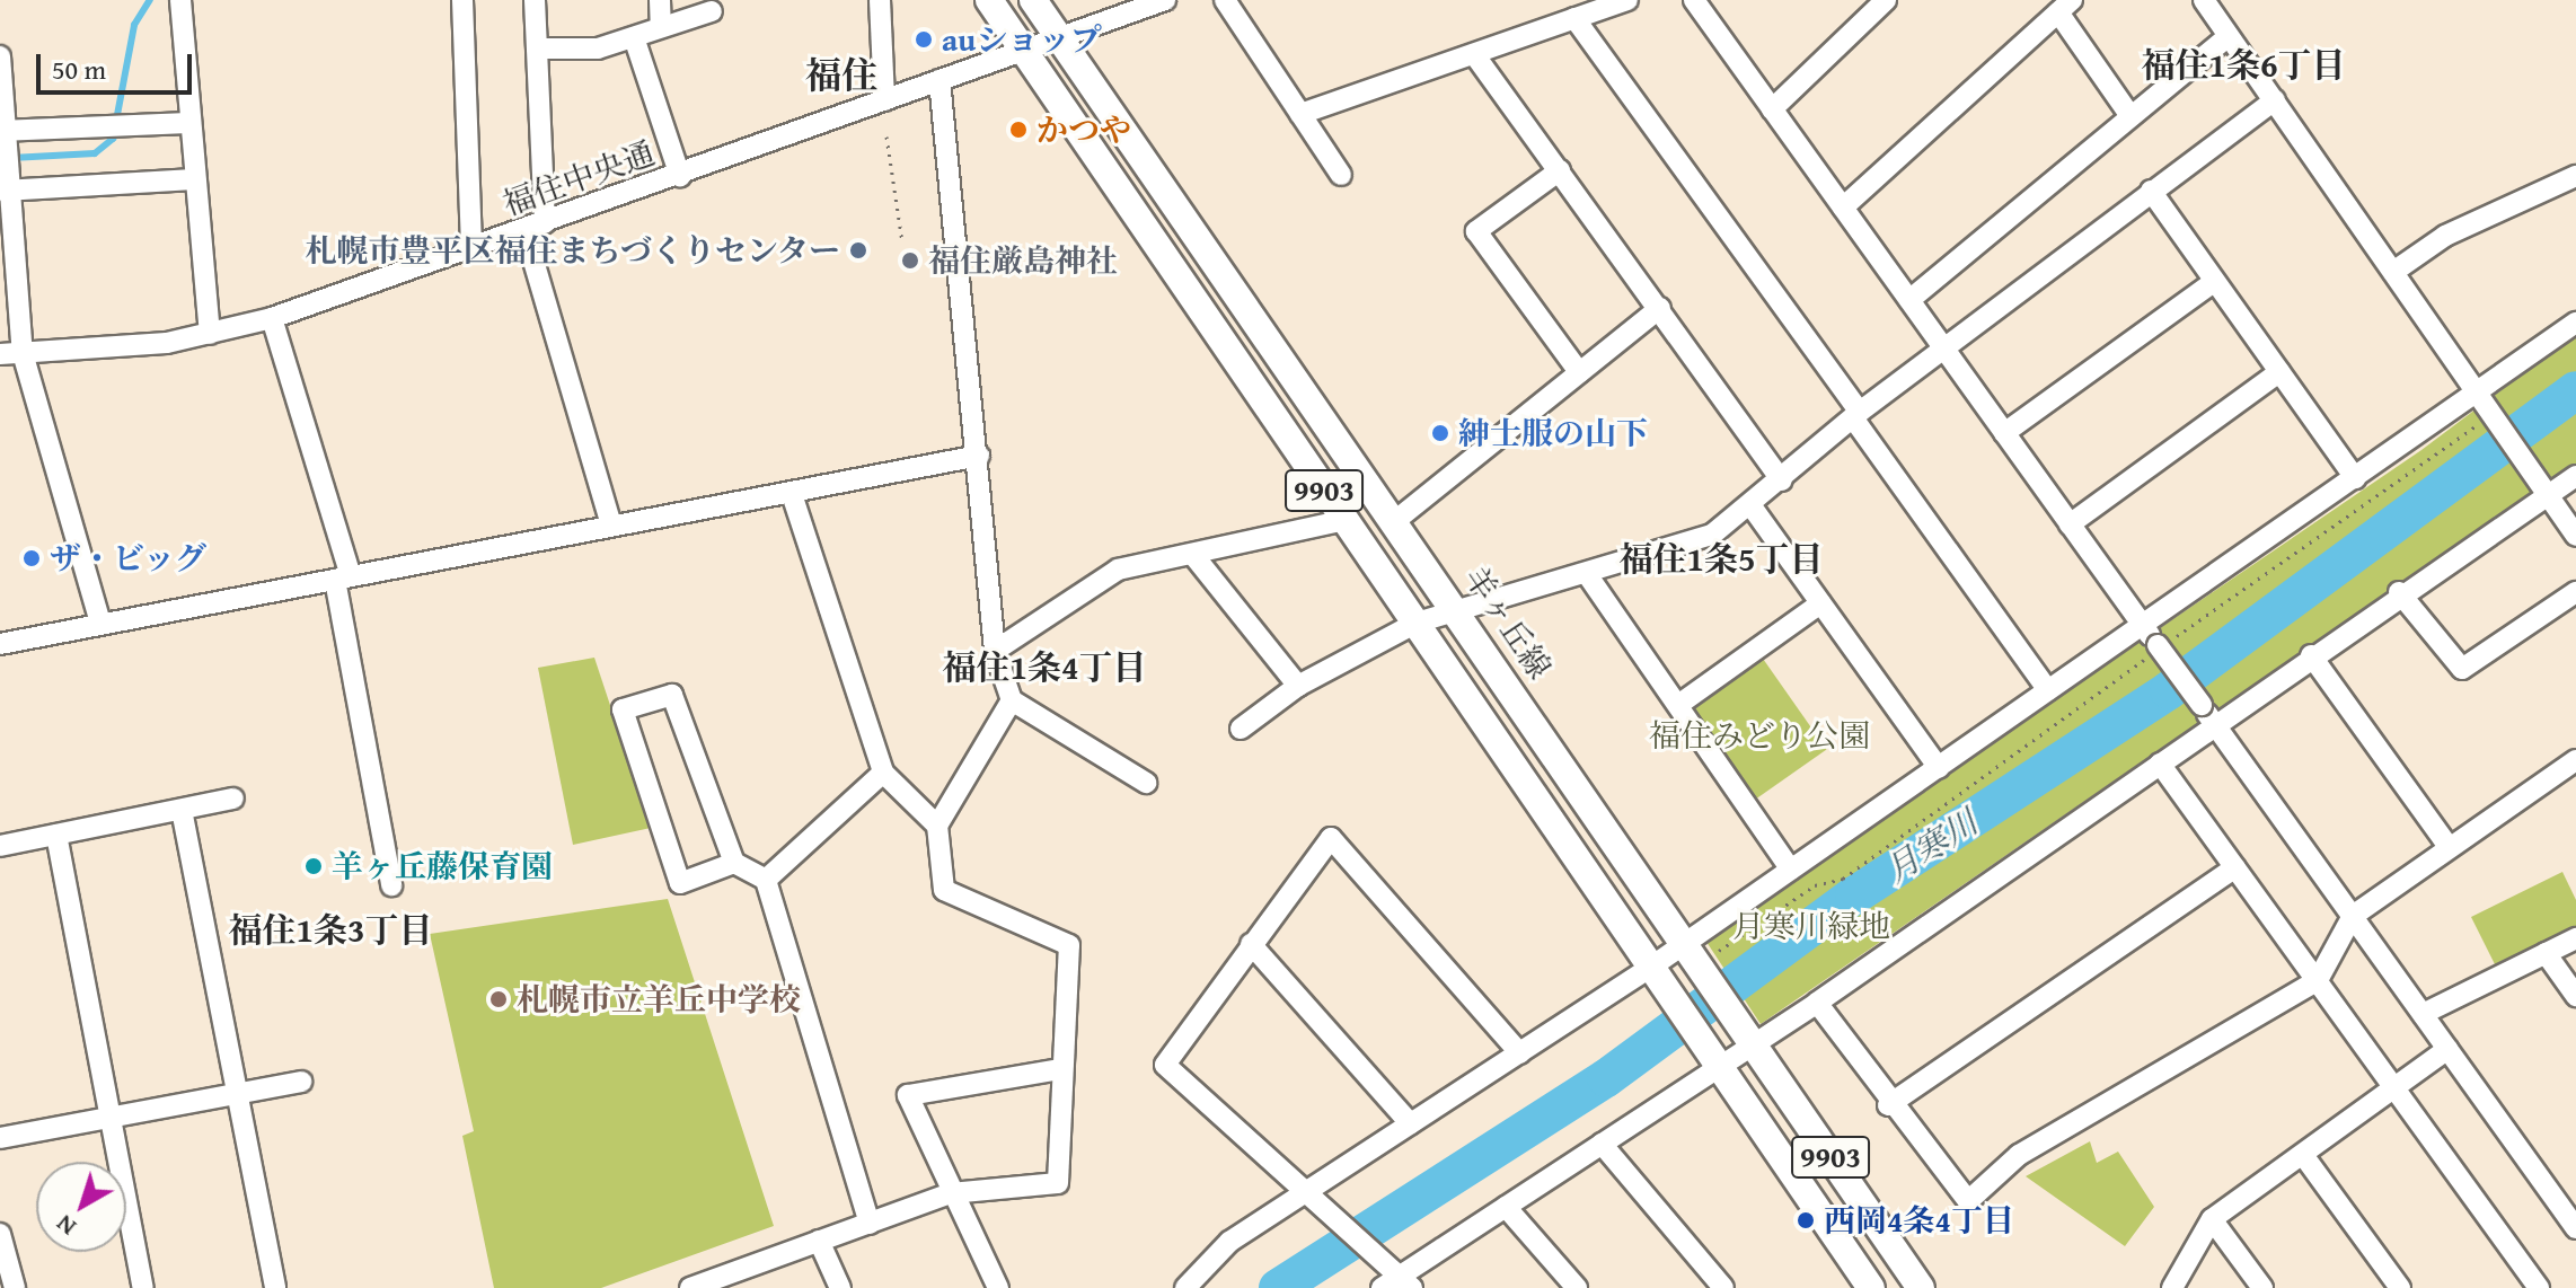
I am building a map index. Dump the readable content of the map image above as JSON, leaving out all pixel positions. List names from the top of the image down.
{
  "streets": {
    "main road": ["9903", "羊ヶ丘線"],
    "street": ["福住中央通"]
  },
  "crossings": [
    ["福住中央通", "9903"],
    ["福住中央通", "羊ヶ丘線"]
  ],
  "districts": [
    "福住1条6丁目",
    "福住",
    "福住1条5丁目",
    "福住1条4丁目",
    "福住1条3丁目"
  ],
  "water": ["月寒川"],
  "parks": ["福住みどり公園", "月寒川緑地"],
  "places": [
    "auショップ",
    "かつや",
    "札幌市豊平区福住まちづくりセンター",
    "福住厳島神社",
    "紳士服の山下",
    "ザ・ビッグ",
    "羊ヶ丘藤保育園",
    "札幌市立羊丘中学校",
    "西岡4条4丁目"
  ],
  "scale_bar": "50 m",
  "north": "bottom left"
}
